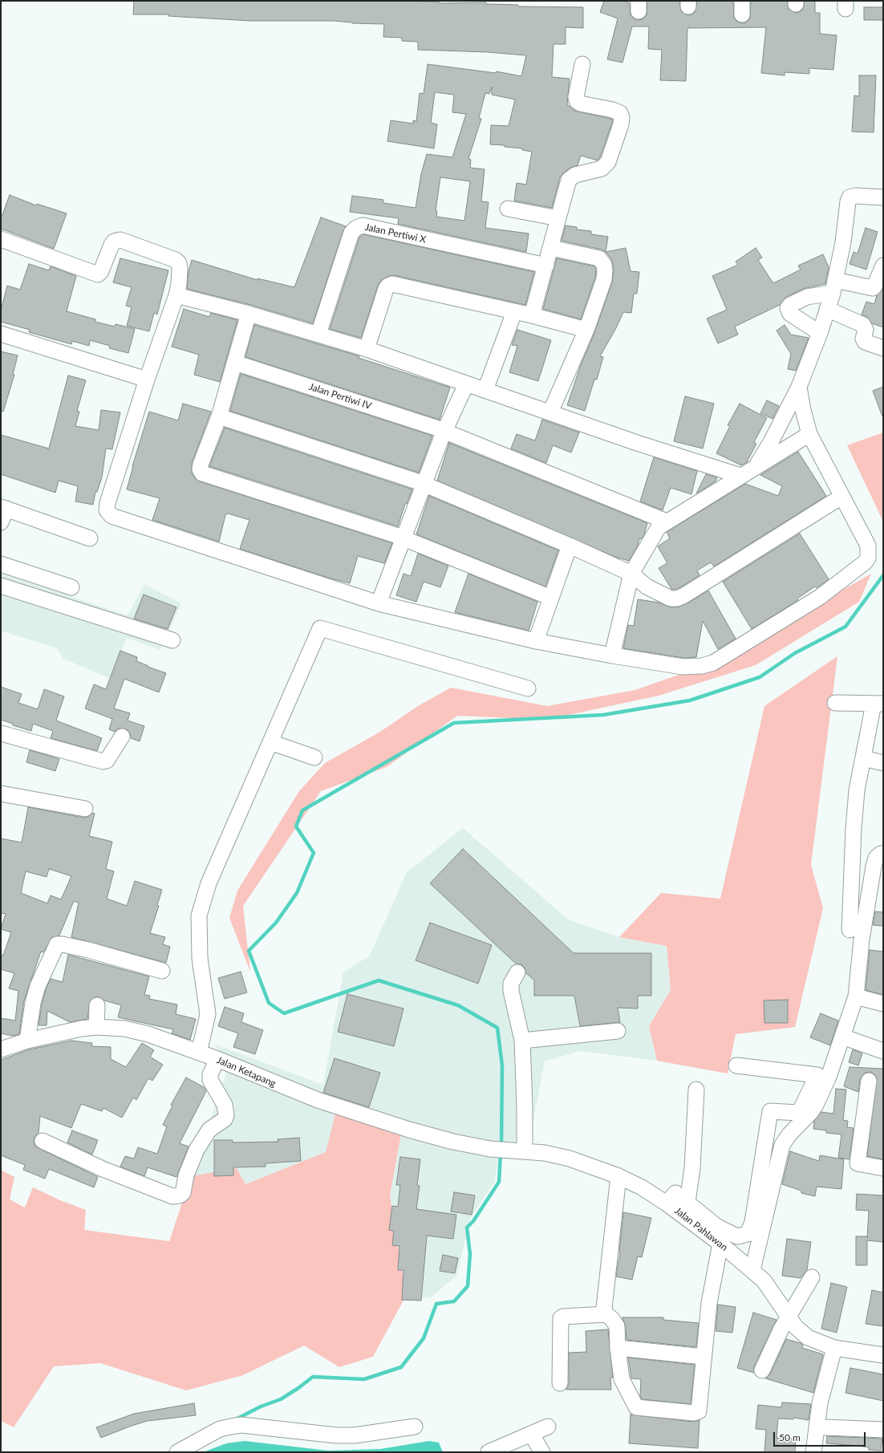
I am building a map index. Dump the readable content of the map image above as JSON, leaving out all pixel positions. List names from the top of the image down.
{
  "streets": {
    "street": [
      "Jalan Pertiwi X",
      "Jalan Pertiwi IV",
      "Jalan Ketapang",
      "Jalan Pahlawan"
    ]
  },
  "crossings": [
    ["Jalan Ketapang", "Jalan Pahlawan"]
  ],
  "scale_bar": "50 m"
}
